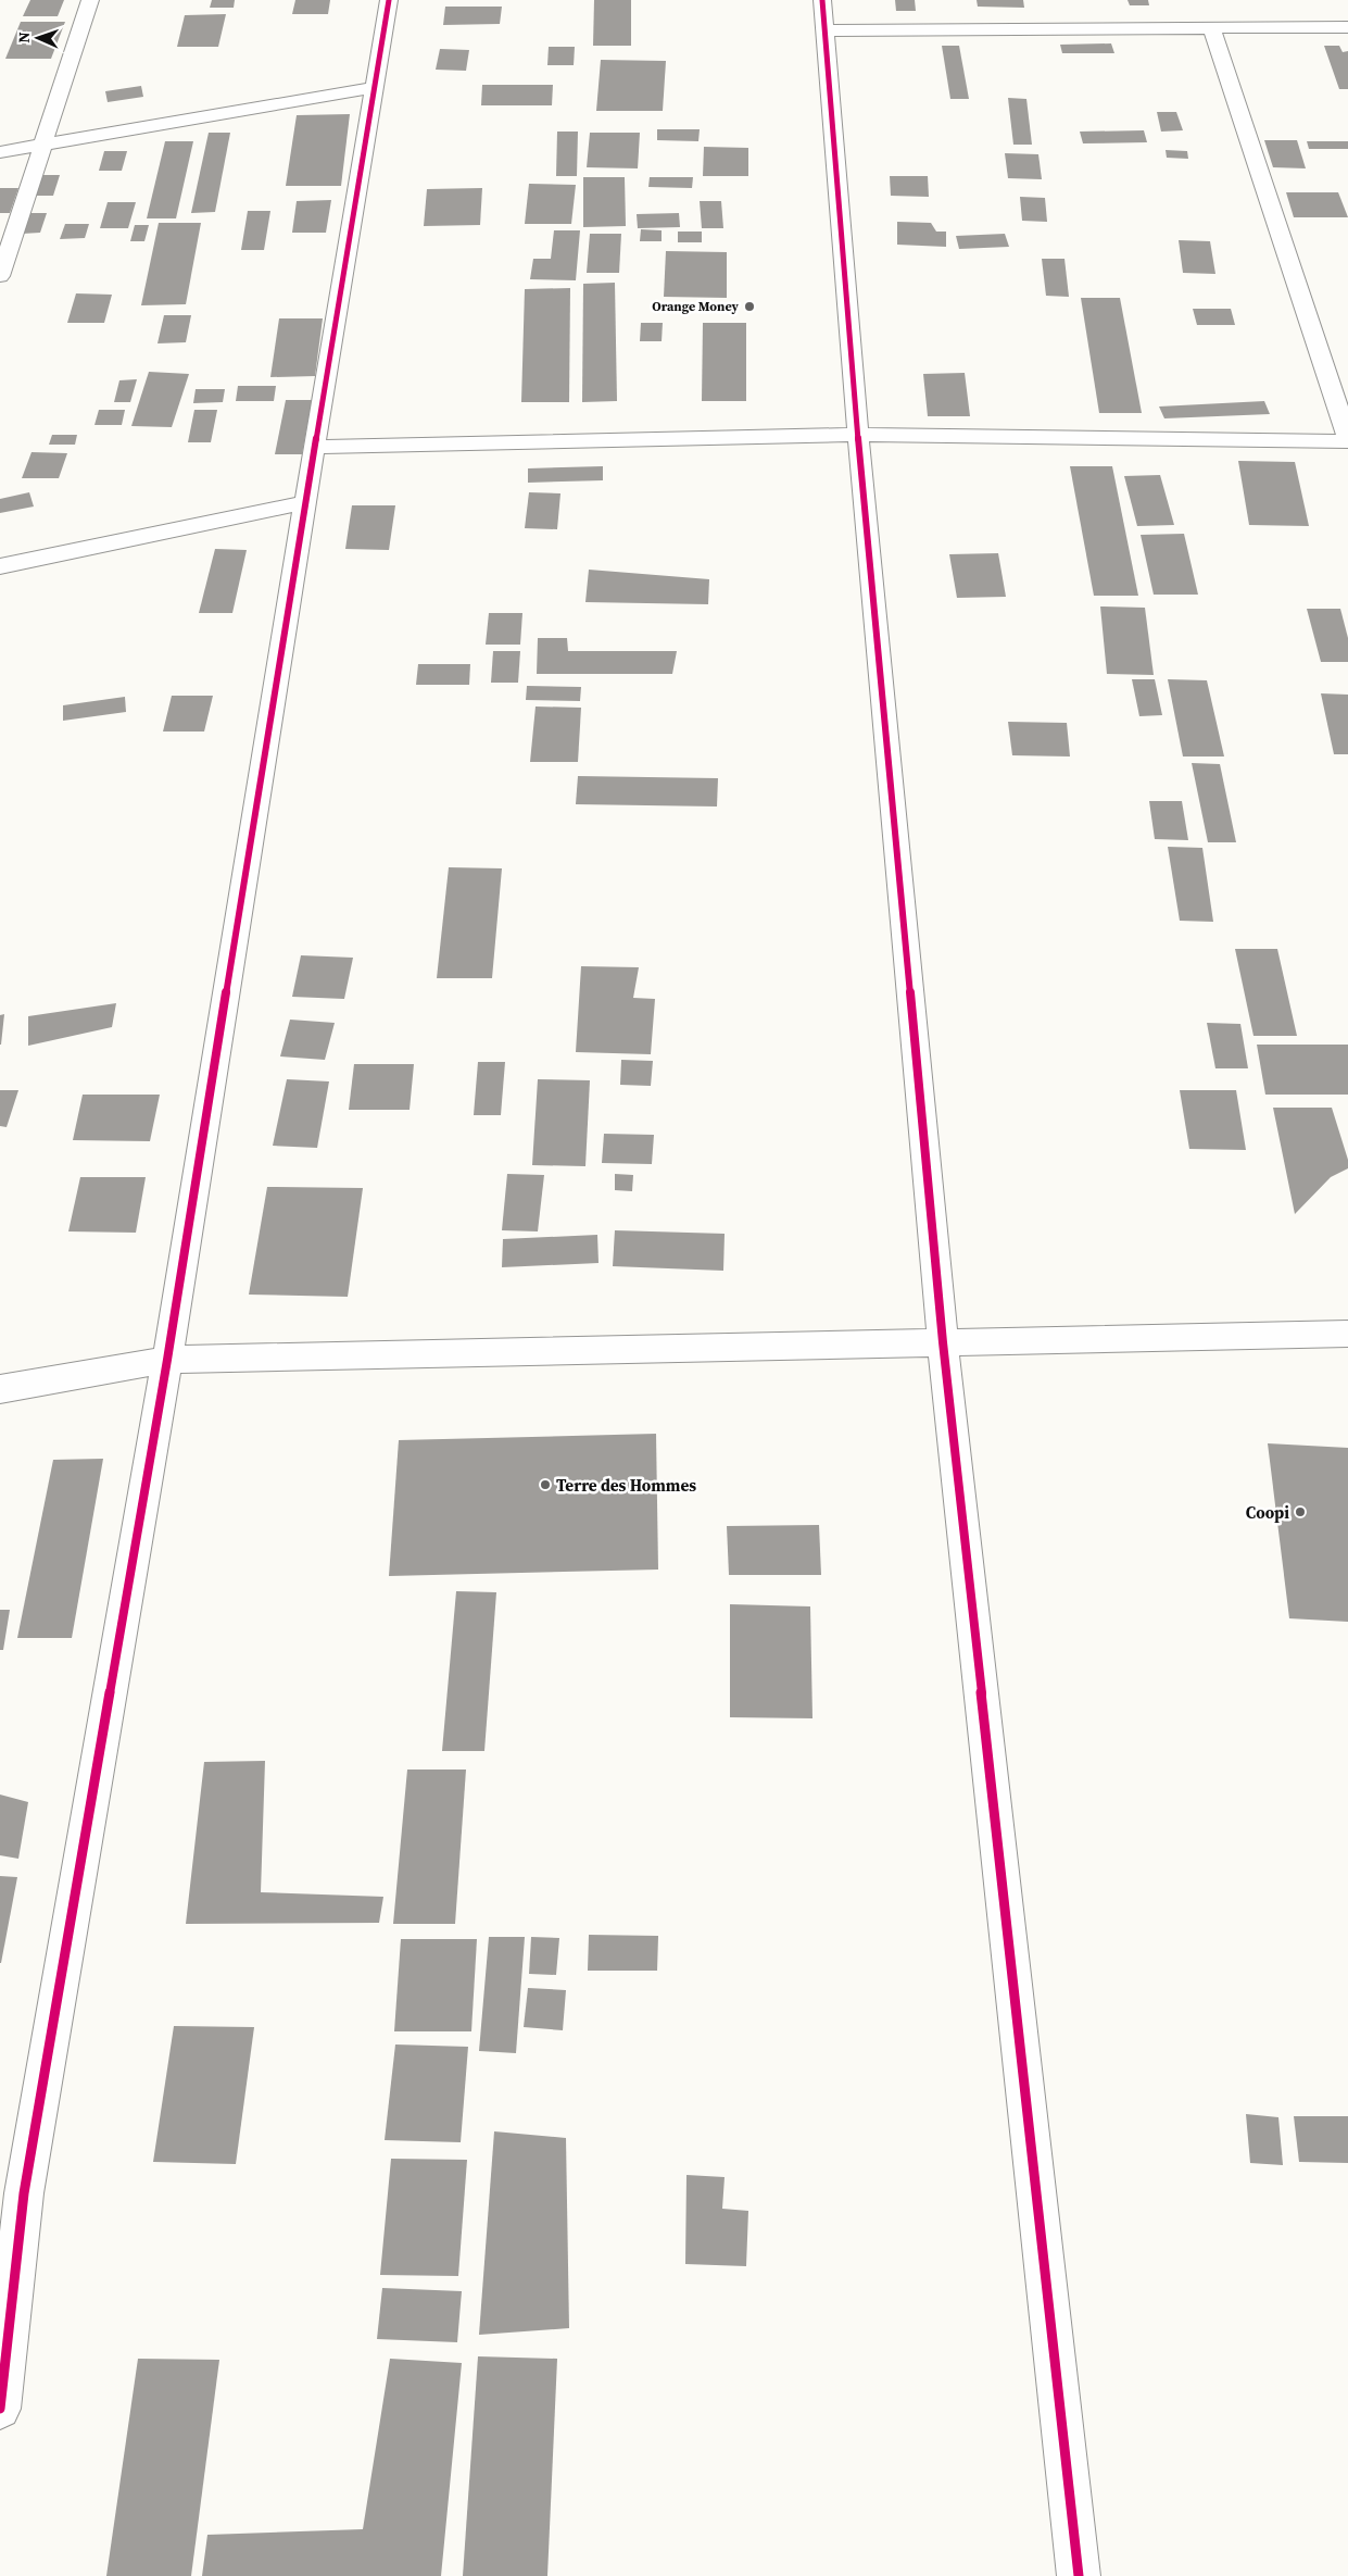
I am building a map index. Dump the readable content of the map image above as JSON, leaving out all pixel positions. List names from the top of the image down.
{
  "places": ["Orange Money", "Terre des Hommes", "Coopi"],
  "north": "left"
}
